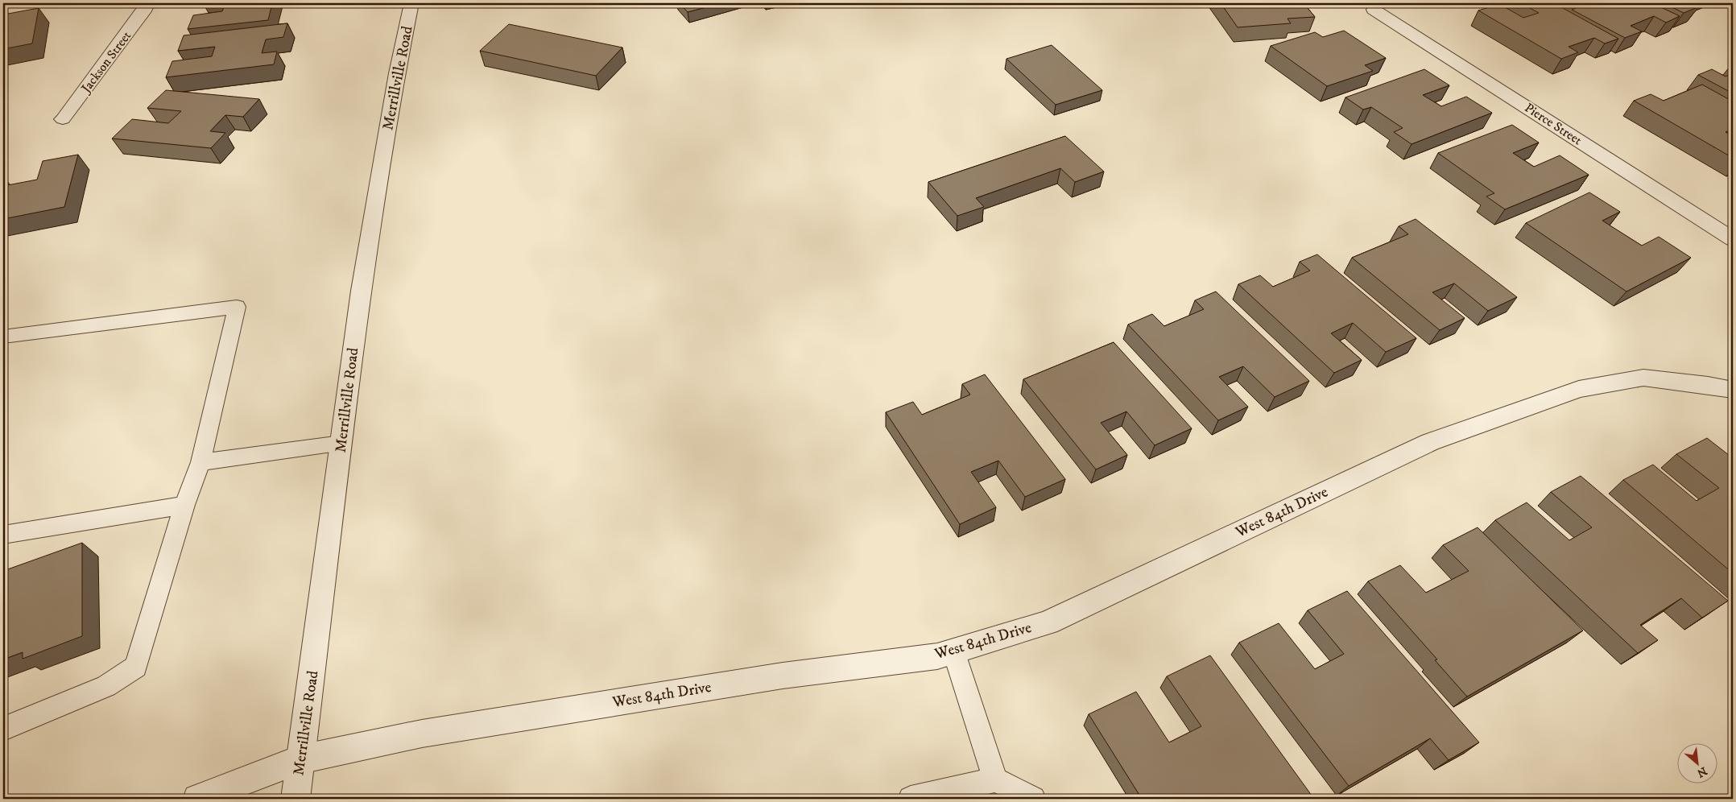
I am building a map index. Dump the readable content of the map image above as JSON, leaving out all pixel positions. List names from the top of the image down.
{
  "streets": {
    "street": [
      "Jackson Street",
      "Merrillville Road",
      "Pierce Street",
      "West 84th Drive"
    ]
  },
  "crossings": [
    ["Merrillville Road", "West 84th Drive"]
  ],
  "north": "bottom right"
}
